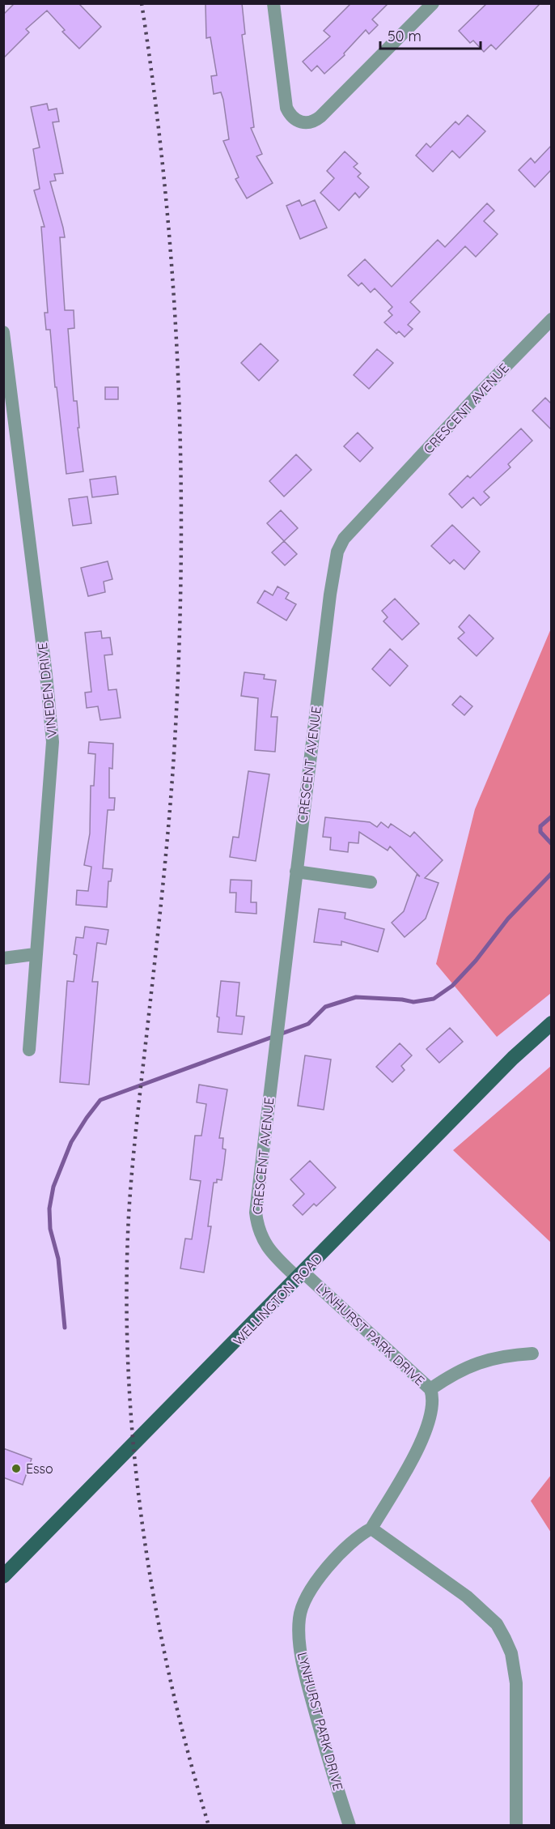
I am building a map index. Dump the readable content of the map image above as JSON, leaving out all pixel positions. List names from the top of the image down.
{
  "streets": {
    "main road": ["WELLINGTON ROAD"],
    "street": ["CRESCENT AVENUE", "VINEDEN DRIVE", "LYNHURST PARK DRIVE"]
  },
  "crossings": [
    ["CRESCENT AVENUE", "WELLINGTON ROAD"],
    ["CRESCENT AVENUE", "LYNHURST PARK DRIVE"],
    ["WELLINGTON ROAD", "LYNHURST PARK DRIVE"]
  ],
  "places": ["Esso"],
  "scale_bar": "50 m"
}
